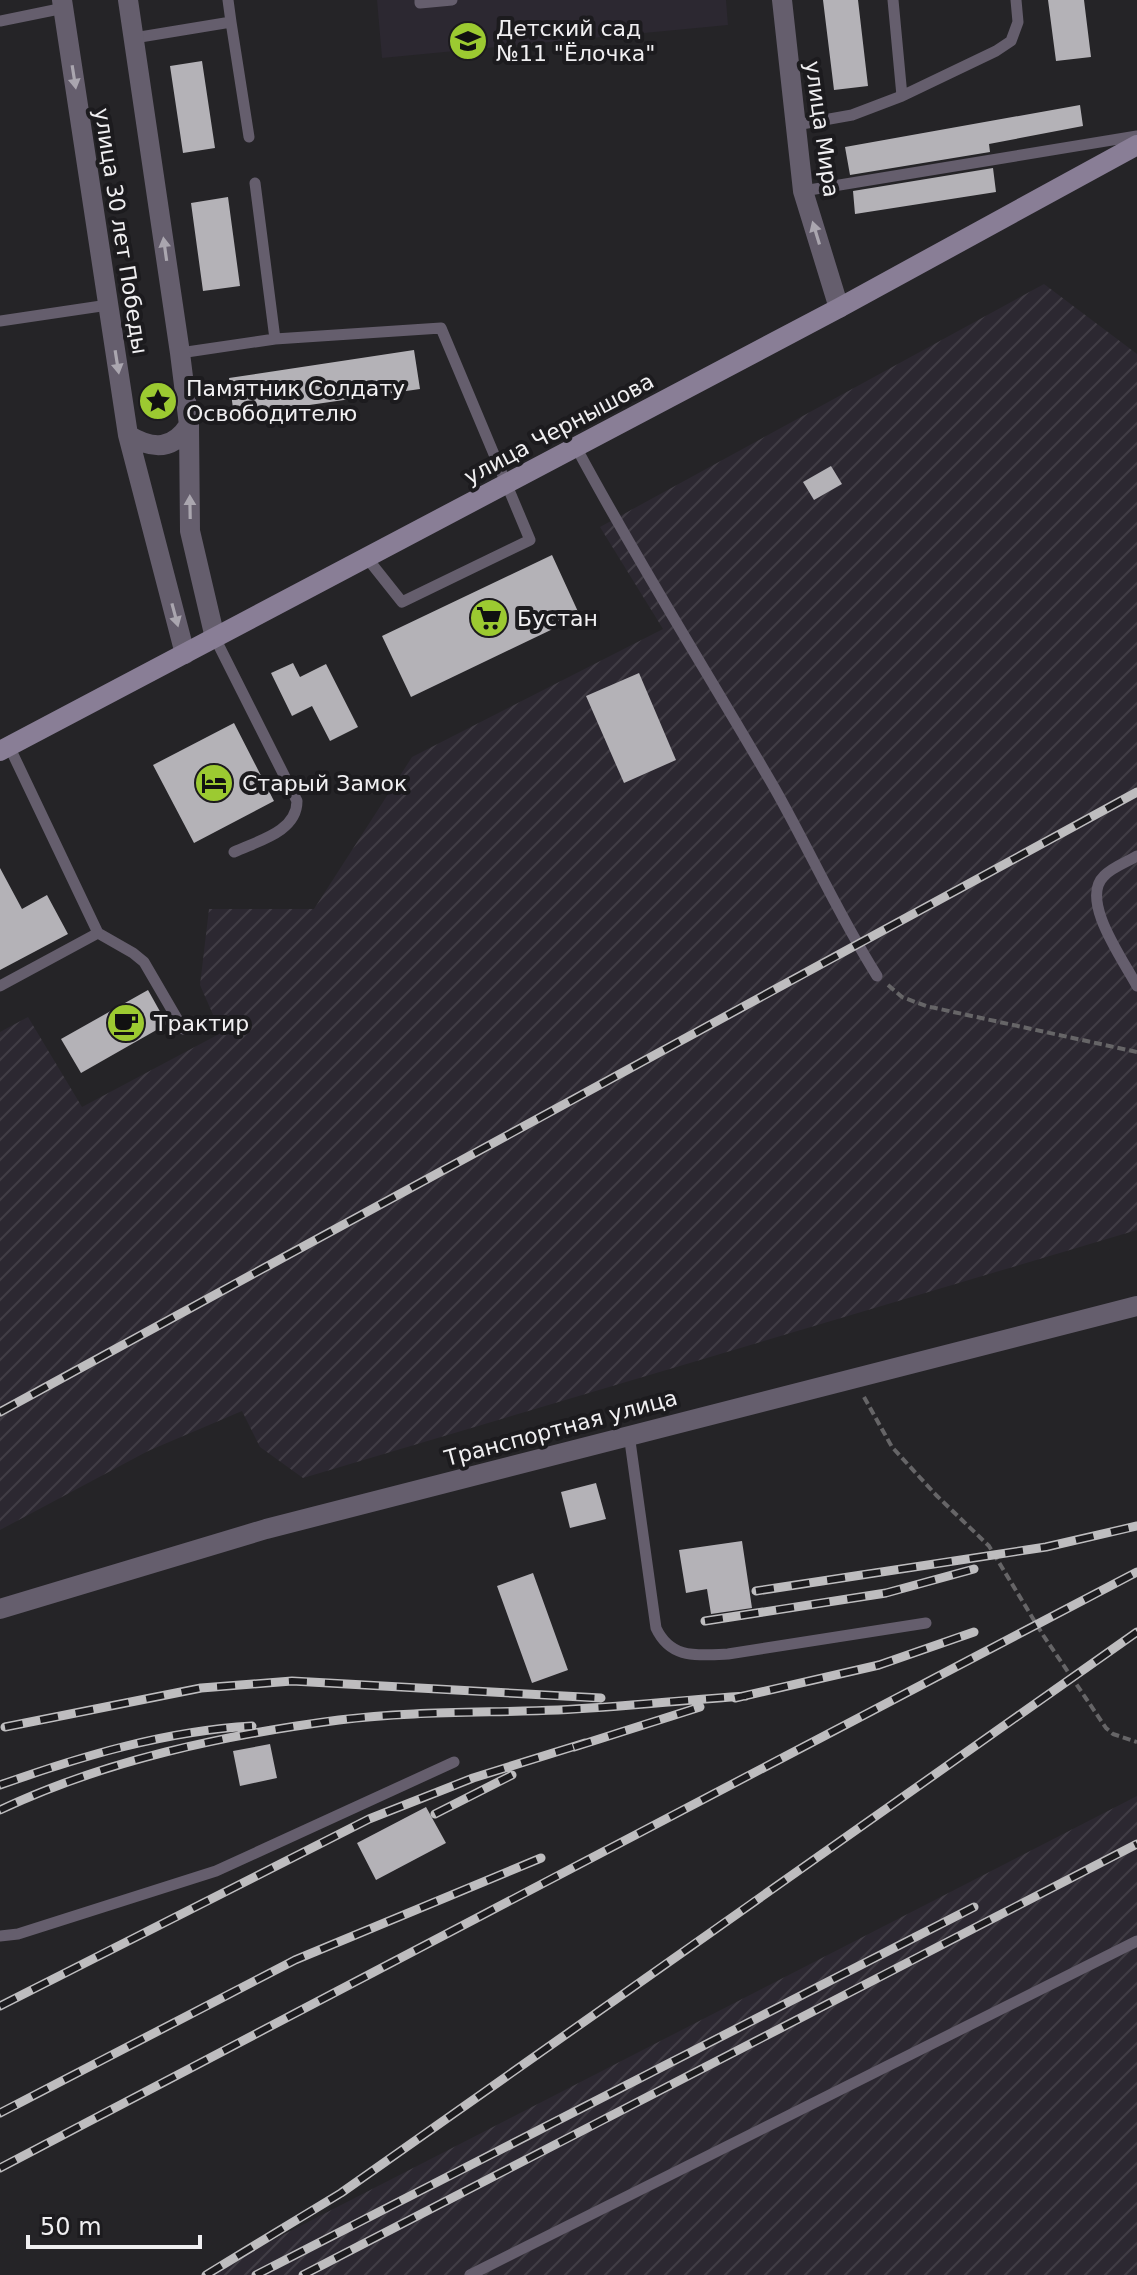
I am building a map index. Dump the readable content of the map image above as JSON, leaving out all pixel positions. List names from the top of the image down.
{
  "streets": {
    "main road": ["улица Чернышова"],
    "street": ["улица Мира", "улица 30 лет Победы", "Транспортная улица"]
  },
  "crossings": [
    ["улица Мира", "улица Чернышова"],
    ["улица 30 лет Победы", "улица Чернышова"]
  ],
  "one_way": ["улица Мира"],
  "places": {
    "school or university": ["Детский сад №11 \"Ёлочка\""],
    "place": ["Памятник Солдату Освободителю"],
    "supermarket": ["Бустан"],
    "hotel": ["Старый Замок"],
    "cafe": ["Трактир"]
  },
  "scale_bar": "50 m"
}
